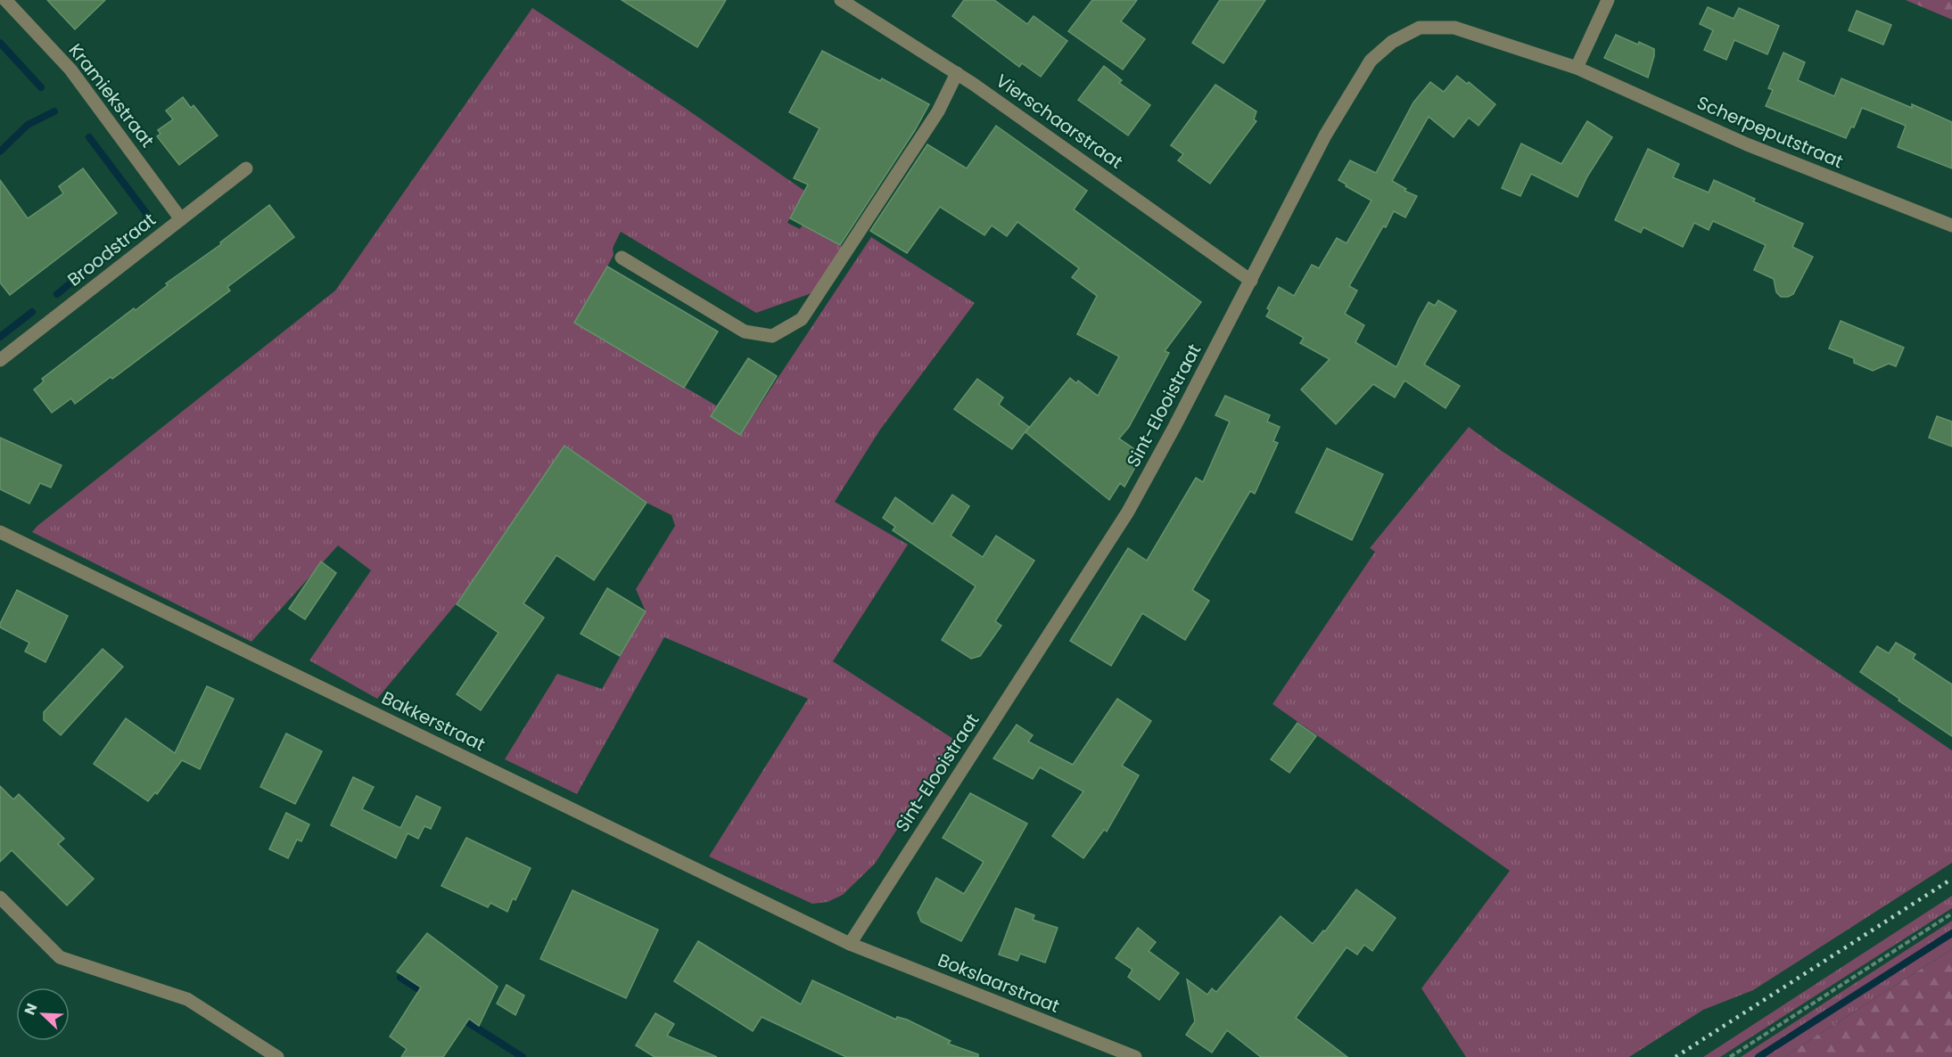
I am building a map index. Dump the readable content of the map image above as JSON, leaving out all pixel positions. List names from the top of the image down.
{
  "streets": {
    "street": [
      "Kramiekstraat",
      "Vierschaarstraat",
      "Scherpeputstraat",
      "Broodstraat",
      "Sint-Elooistraat",
      "Bakkerstraat",
      "Bokslaarstraat"
    ]
  },
  "crossings": [
    ["Kramiekstraat", "Broodstraat"],
    ["Vierschaarstraat", "Sint-Elooistraat"],
    ["Scherpeputstraat", "Sint-Elooistraat"],
    ["Sint-Elooistraat", "Bakkerstraat"],
    ["Sint-Elooistraat", "Bokslaarstraat"],
    ["Bakkerstraat", "Bokslaarstraat"]
  ],
  "north": "top left"
}
